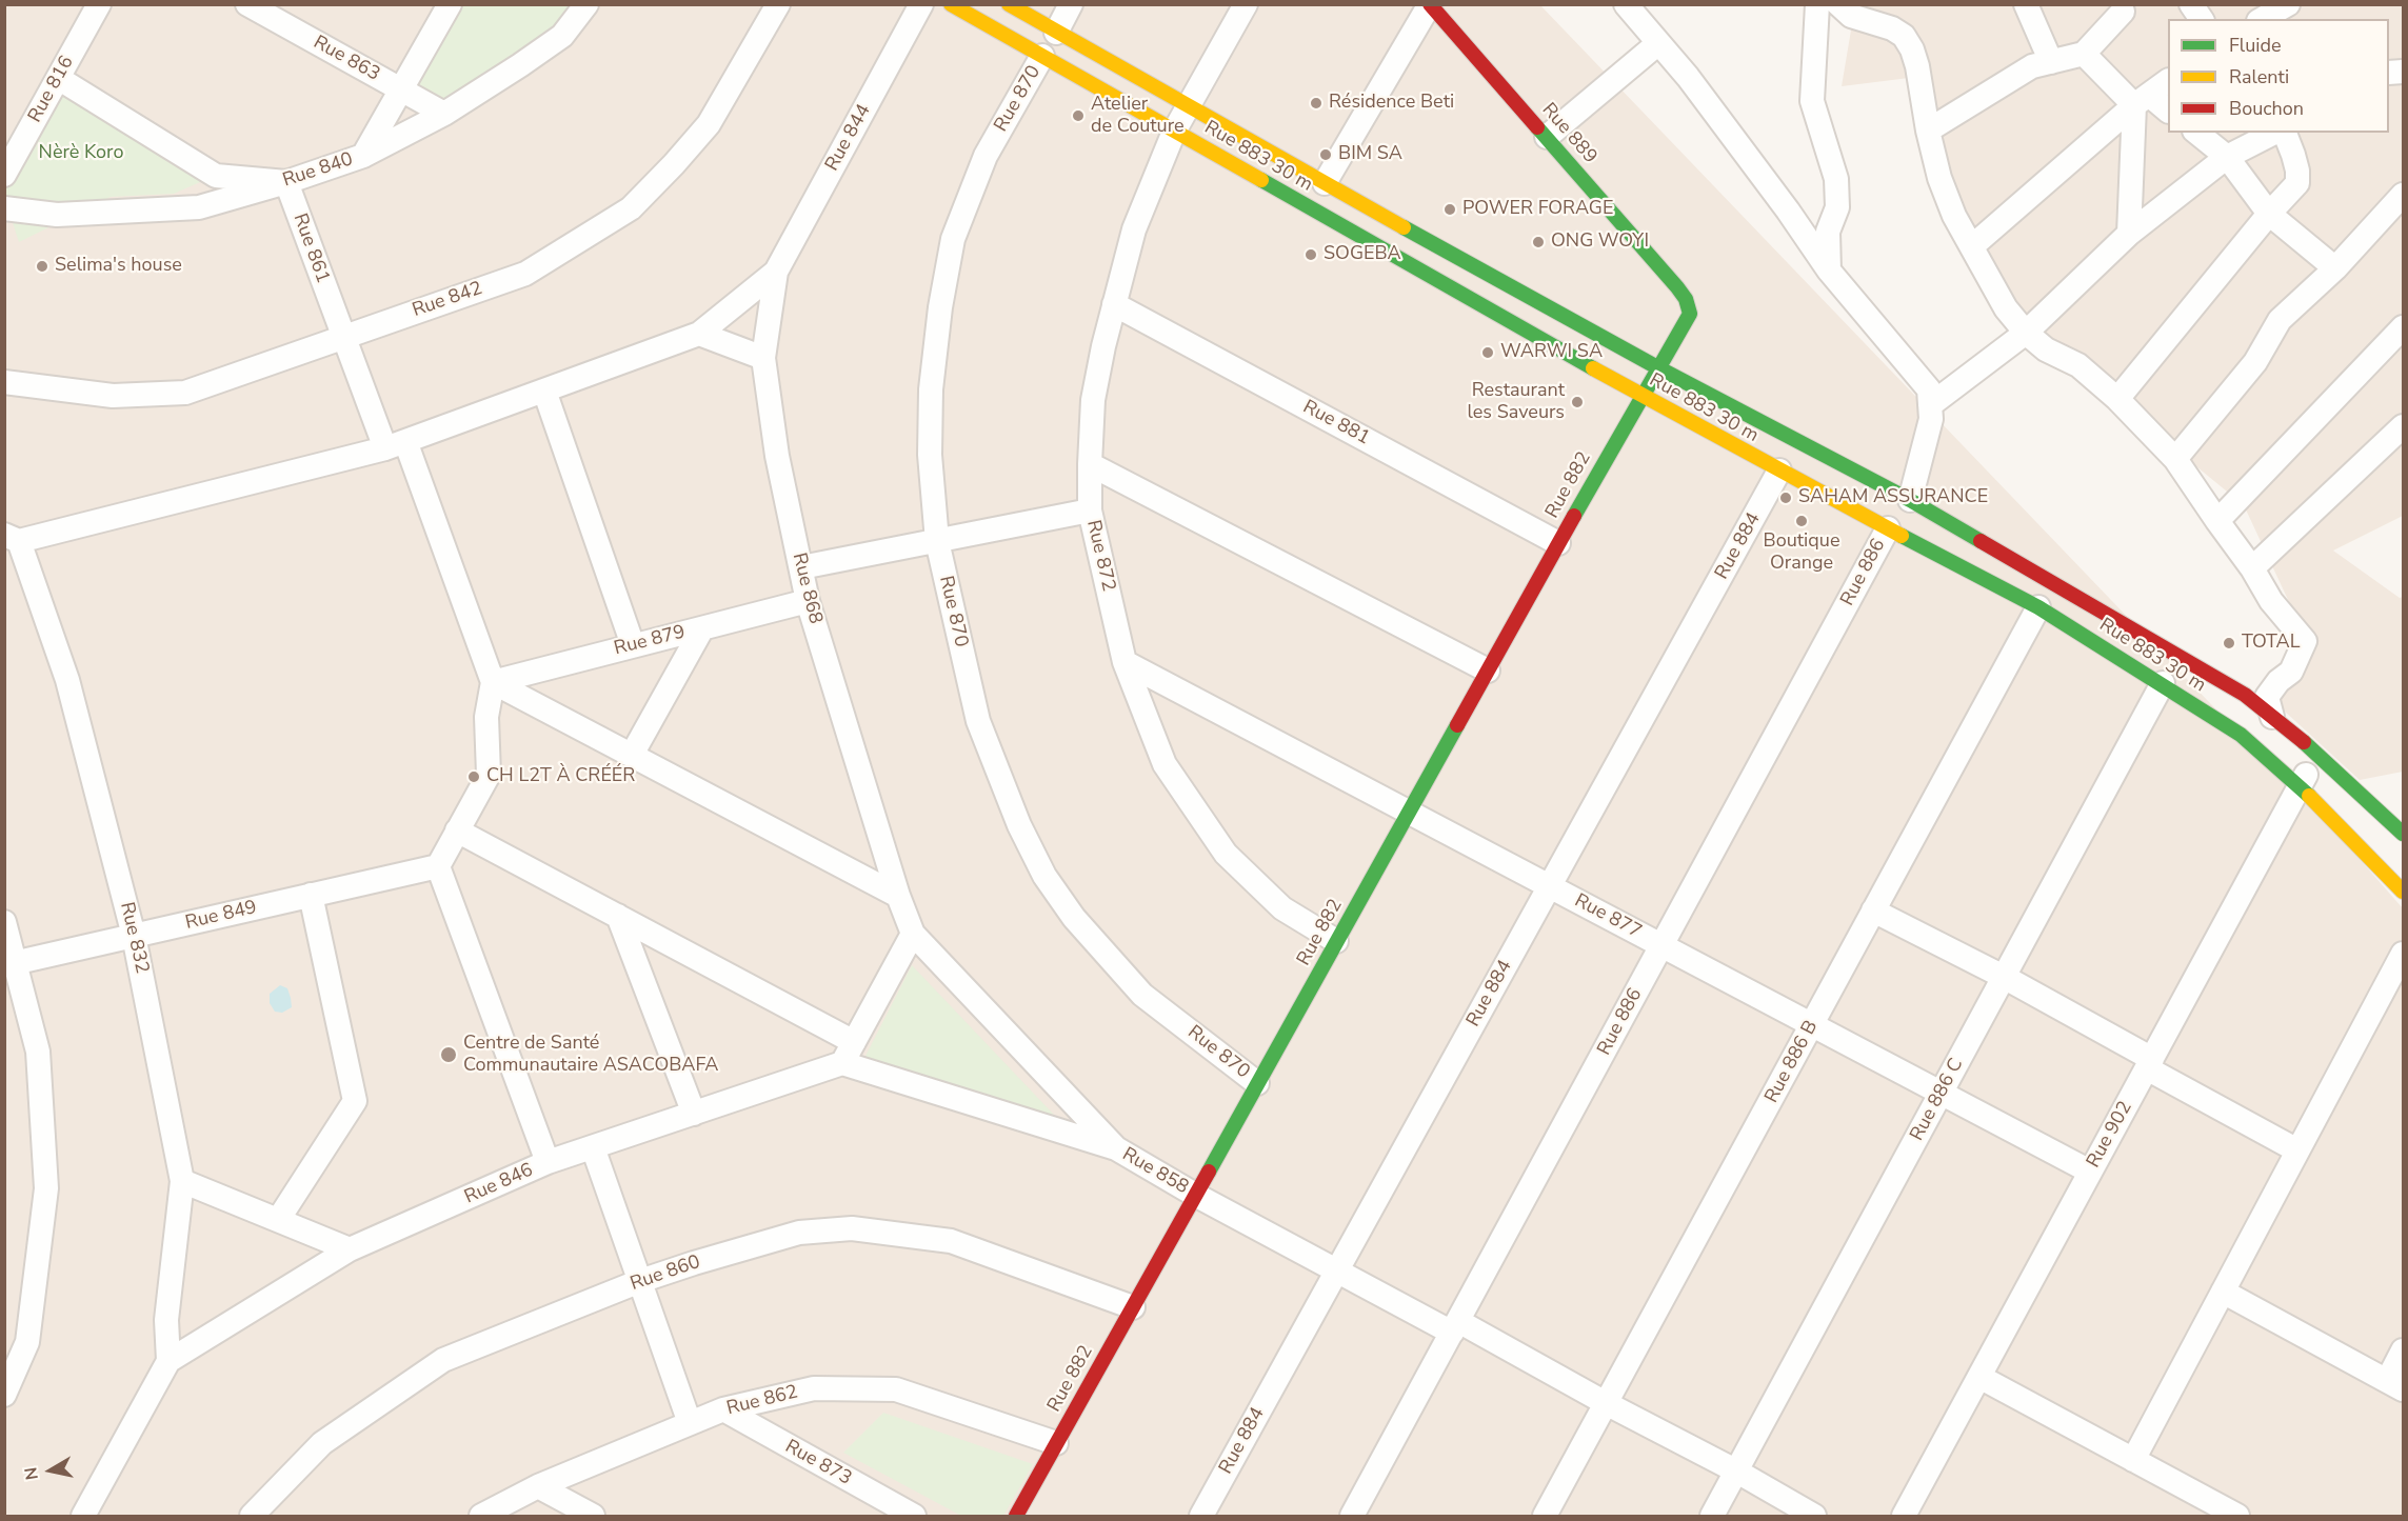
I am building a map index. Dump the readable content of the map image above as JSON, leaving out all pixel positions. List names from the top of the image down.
{
  "streets": {
    "main road": ["Rue 889", "Rue 883 30 m", "Rue 882"],
    "street": [
      "Rue 863",
      "Rue 816",
      "Rue 870",
      "Rue 844",
      "Rue 840",
      "Rue 861",
      "Rue 842",
      "Rue 881",
      "Rue 884",
      "Rue 872",
      "Rue 886",
      "Rue 868",
      "Rue 879",
      "Rue 849",
      "Rue 877",
      "Rue 832",
      "Rue 886 B",
      "Rue 886 C",
      "Rue 902",
      "Rue 858",
      "Rue 846",
      "Rue 860",
      "Rue 862",
      "Rue 873"
    ]
  },
  "crossings": [
    ["Rue 863", "Rue 840"],
    ["Rue 870", "Rue 883 30 m"],
    ["Rue 870", "Rue 882"],
    ["Rue 889", "Rue 882"],
    ["Rue 844", "Rue 868"],
    ["Rue 883 30 m", "Rue 882"],
    ["Rue 883 30 m", "Rue 884"],
    ["Rue 883 30 m", "Rue 872"],
    ["Rue 883 30 m", "Rue 886"],
    ["Rue 883 30 m", "Rue 886 B"],
    ["Rue 883 30 m", "Rue 886 C"],
    ["Rue 883 30 m", "Rue 902"],
    ["Rue 840", "Rue 861"],
    ["Rue 861", "Rue 842"],
    ["Rue 861", "Rue 879"],
    ["Rue 881", "Rue 882"],
    ["Rue 881", "Rue 872"],
    ["Rue 882", "Rue 872"],
    ["Rue 882", "Rue 877"],
    ["Rue 882", "Rue 858"],
    ["Rue 882", "Rue 860"],
    ["Rue 882", "Rue 862"],
    ["Rue 884", "Rue 877"],
    ["Rue 884", "Rue 858"],
    ["Rue 872", "Rue 877"],
    ["Rue 886", "Rue 877"],
    ["Rue 886", "Rue 858"],
    ["Rue 868", "Rue 879"],
    ["Rue 849", "Rue 832"],
    ["Rue 877", "Rue 886 B"],
    ["Rue 877", "Rue 886 C"],
    ["Rue 877", "Rue 902"],
    ["Rue 832", "Rue 846"],
    ["Rue 886 B", "Rue 858"],
    ["Rue 886 C", "Rue 858"],
    ["Rue 862", "Rue 873"]
  ],
  "parks": ["Nèrè Koro"],
  "places": [
    "Résidence Beti",
    "Atelier de Couture",
    "BIM SA",
    "POWER FORAGE",
    "ONG WOYI",
    "SOGEBA",
    "Selima's house",
    "WARWI SA",
    "Restaurant les Saveurs",
    "SAHAM ASSURANCE",
    "Boutique Orange",
    "TOTAL",
    "CH L2T À CRÉÉR",
    "Centre de Santé Communautaire ASACOBAFA"
  ],
  "legend": ["Fluide", "Ralenti", "Bouchon"],
  "north": "left"
}
